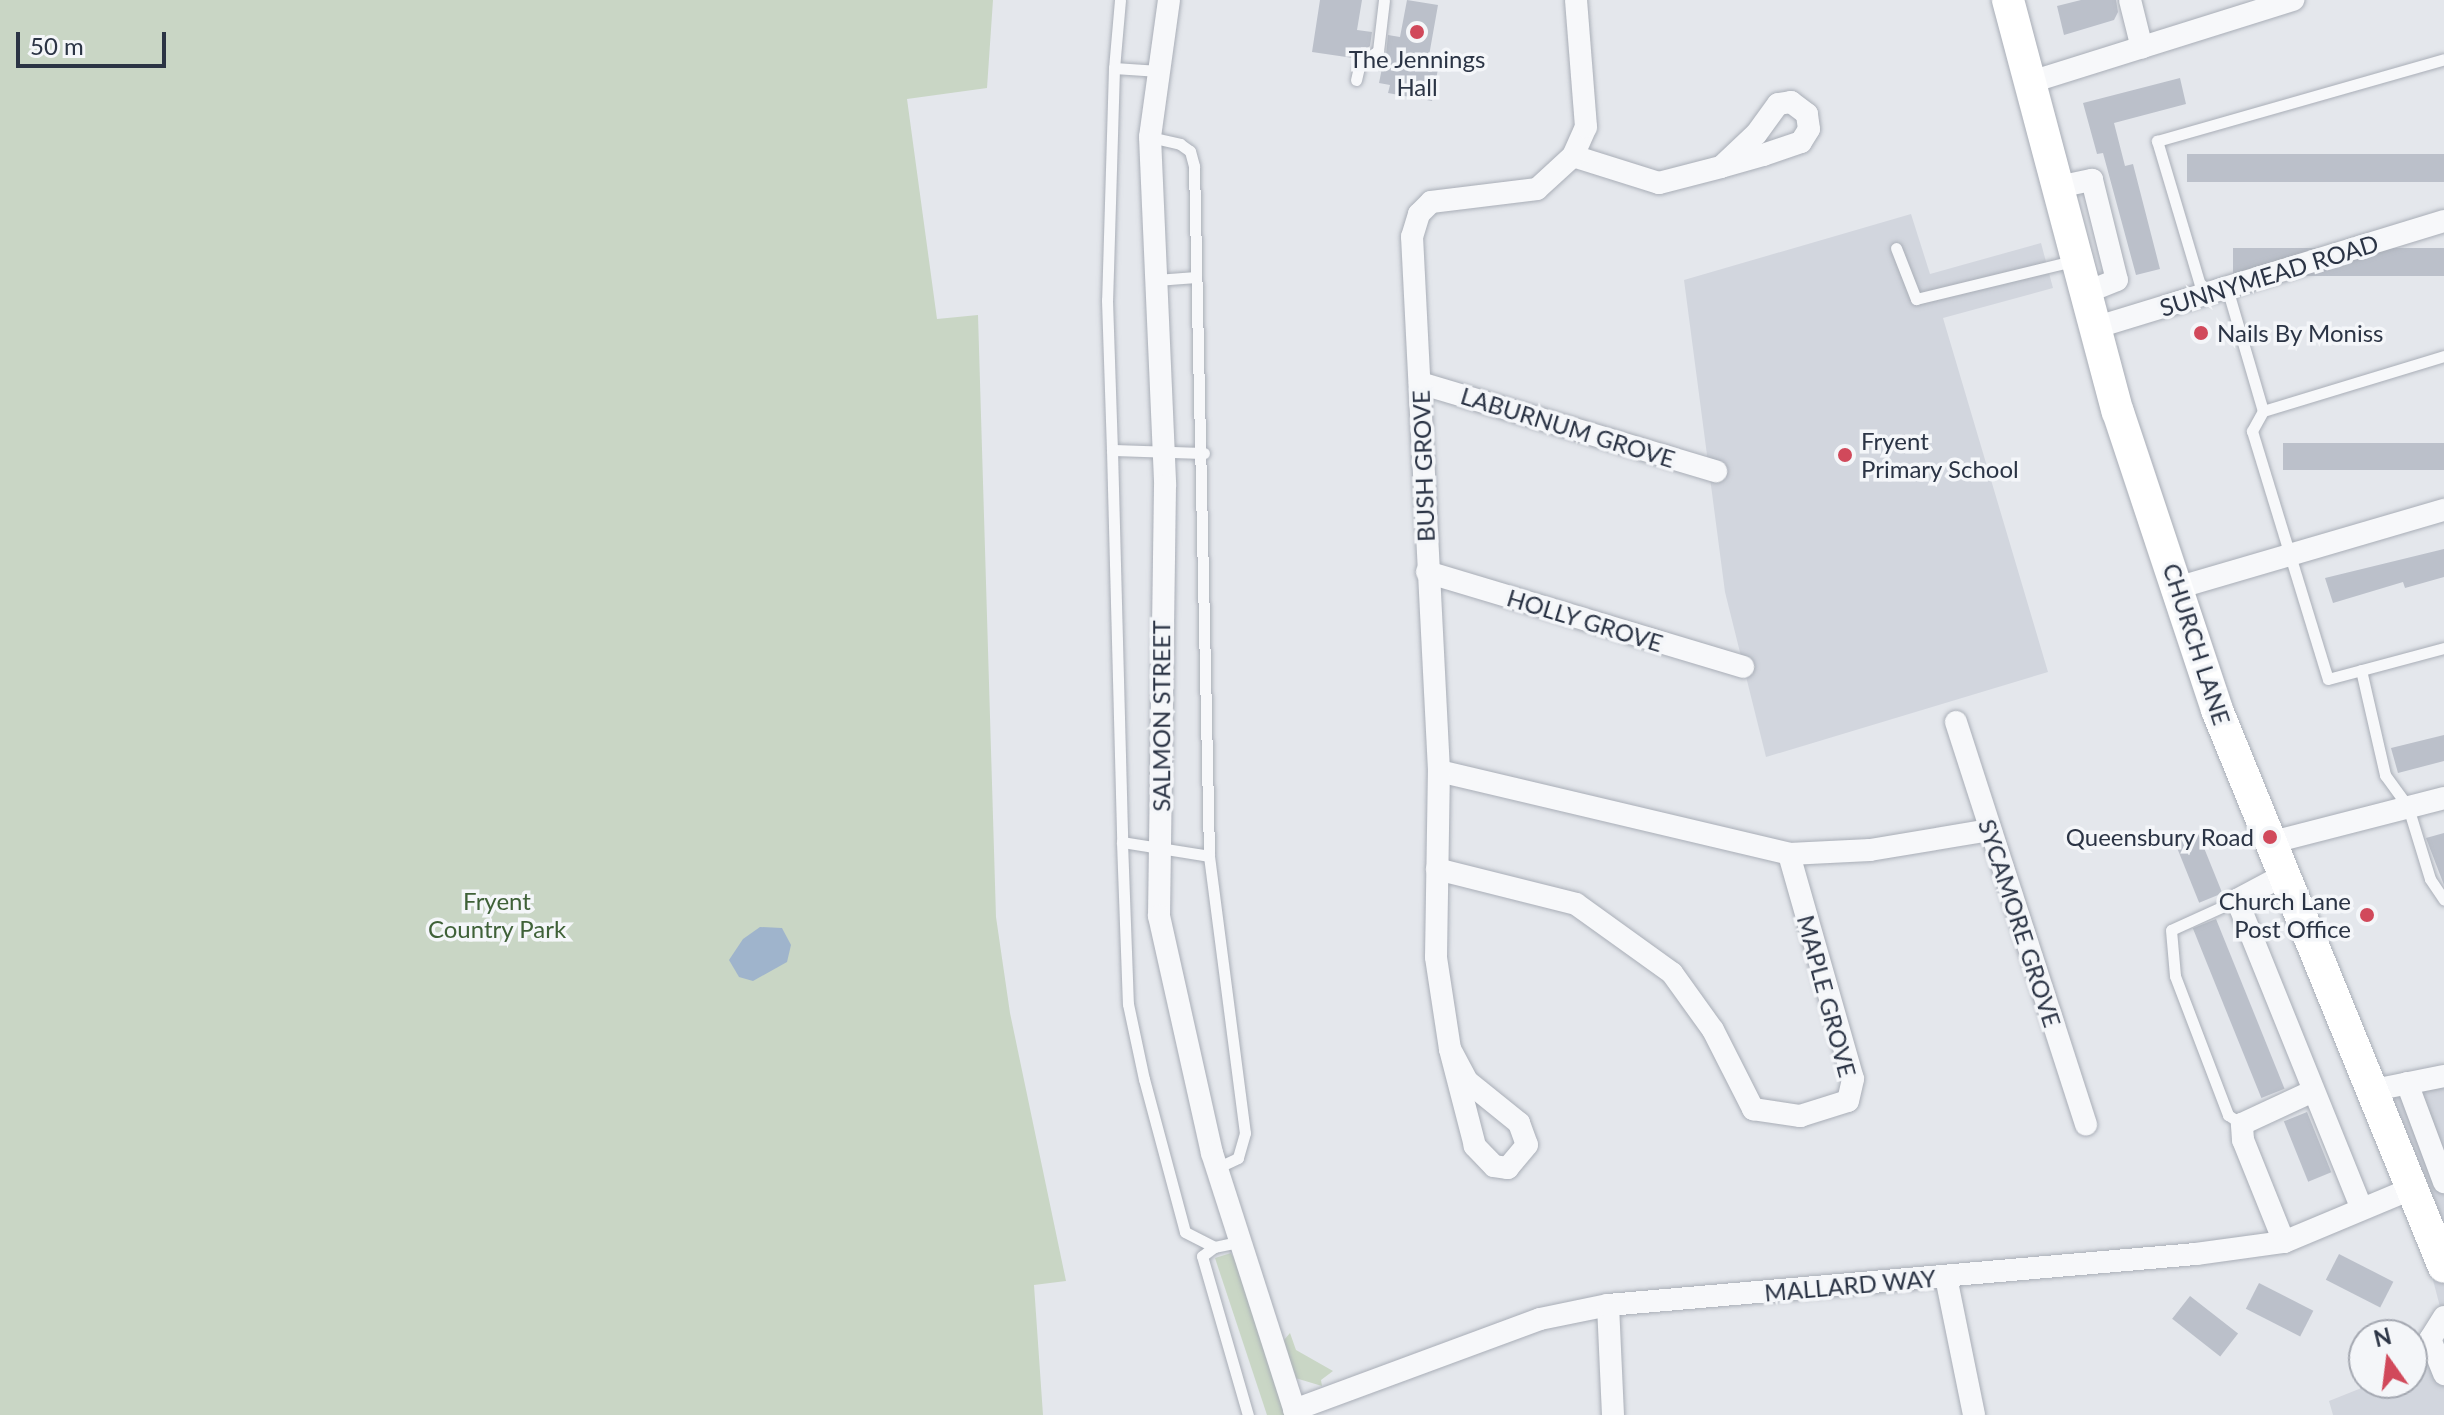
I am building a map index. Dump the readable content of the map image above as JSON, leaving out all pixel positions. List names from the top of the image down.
{
  "streets": {
    "main road": ["CHURCH LANE"],
    "street": [
      "SUNNYMEAD ROAD",
      "LABURNUM GROVE",
      "BUSH GROVE",
      "HOLLY GROVE",
      "SALMON STREET",
      "SYCAMORE GROVE",
      "MAPLE GROVE",
      "MALLARD WAY"
    ]
  },
  "crossings": [
    ["SUNNYMEAD ROAD", "CHURCH LANE"],
    ["LABURNUM GROVE", "BUSH GROVE"],
    ["BUSH GROVE", "HOLLY GROVE"],
    ["BUSH GROVE", "MAPLE GROVE"],
    ["CHURCH LANE", "MALLARD WAY"],
    ["SALMON STREET", "MALLARD WAY"]
  ],
  "parks": ["Fryent Country Park"],
  "places": [
    "The Jennings Hall",
    "Nails By Moniss",
    "Fryent Primary School",
    "Queensbury Road",
    "Church Lane Post Office"
  ],
  "scale_bar": "50 m",
  "north": "top"
}
